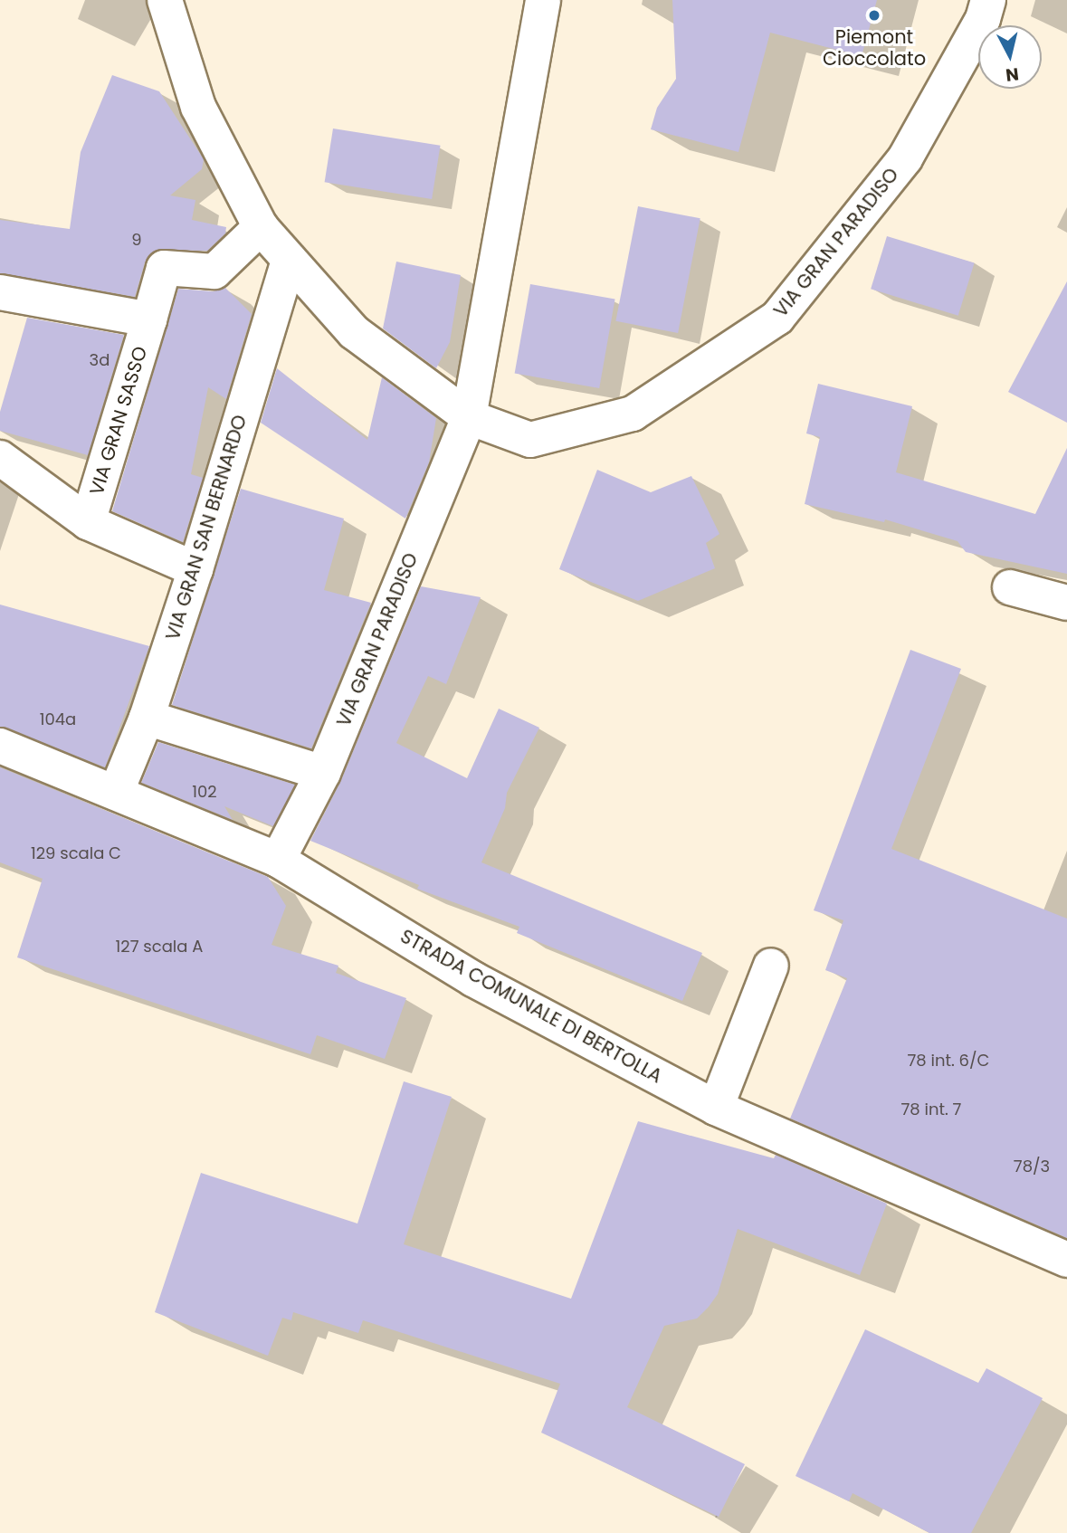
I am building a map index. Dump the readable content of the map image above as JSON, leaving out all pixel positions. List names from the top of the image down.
{
  "streets": {
    "street": [
      "VIA GRAN PARADISO",
      "VIA GRAN SASSO",
      "VIA GRAN SAN BERNARDO",
      "STRADA COMUNALE DI BERTOLLA"
    ]
  },
  "crossings": [
    ["VIA GRAN PARADISO", "VIA GRAN SASSO"],
    ["VIA GRAN PARADISO", "VIA GRAN SAN BERNARDO"],
    ["VIA GRAN PARADISO", "STRADA COMUNALE DI BERTOLLA"],
    ["VIA GRAN SAN BERNARDO", "STRADA COMUNALE DI BERTOLLA"]
  ],
  "places": ["Piemont Cioccolato"],
  "house_numbers": [
    "9",
    "3d",
    "104a",
    "102",
    "129 scala C",
    "127 scala A",
    "78 int. 6/C",
    "78 int. 7",
    "78/3"
  ],
  "north": "bottom"
}
